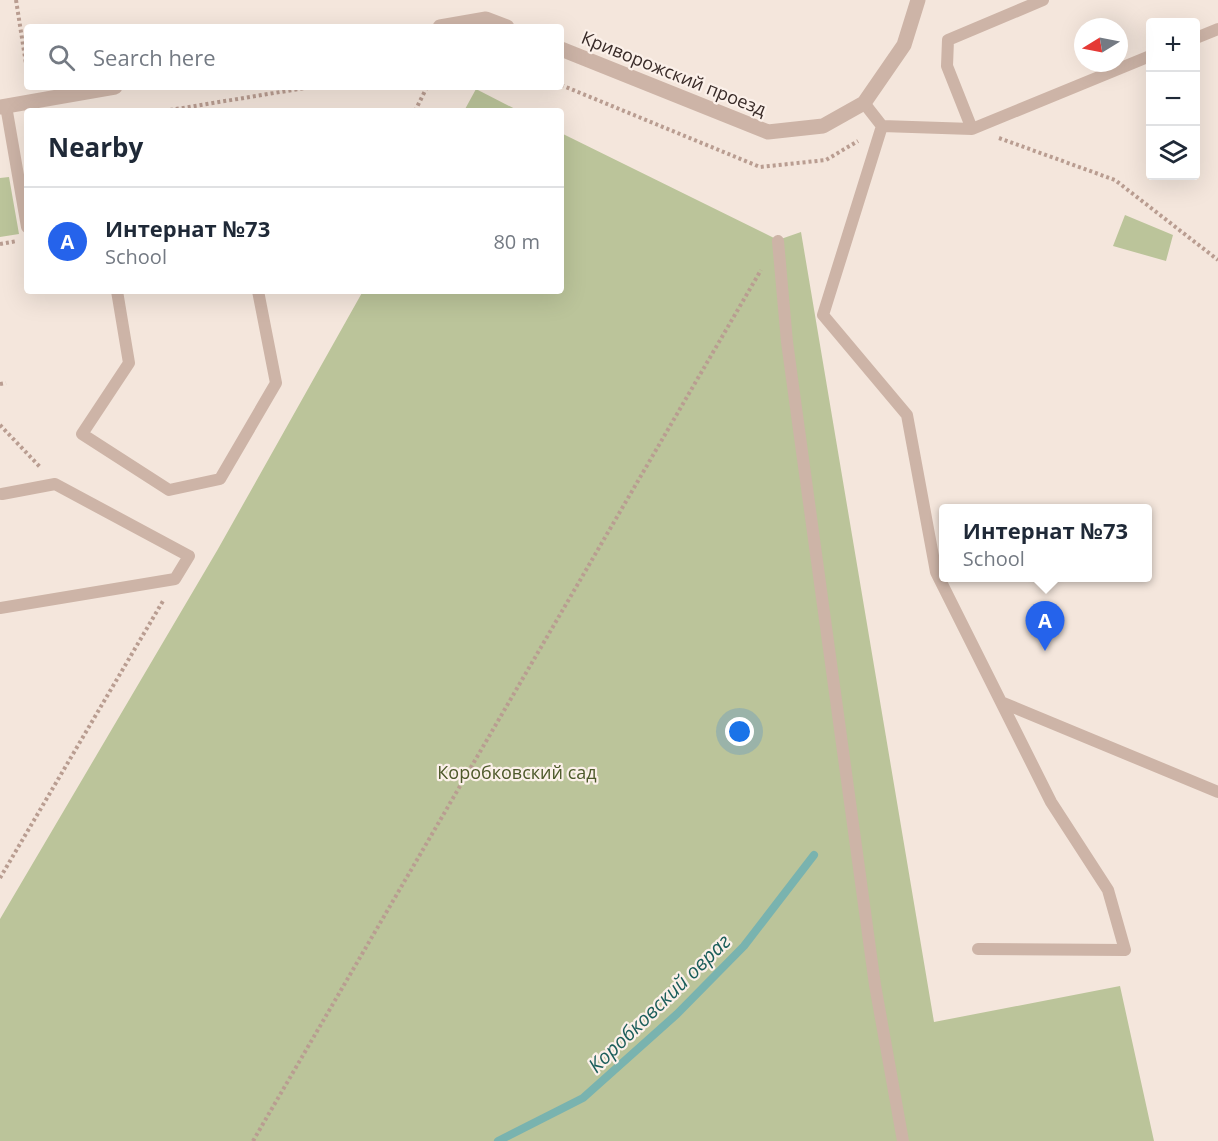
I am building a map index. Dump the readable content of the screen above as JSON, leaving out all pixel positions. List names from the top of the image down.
{
  "streets": {
    "street": ["Криворожский проезд"]
  },
  "water": ["Коробковский овраг"],
  "parks": ["Коробковский сад"],
  "north": "left",
  "page": {
    "map_buttons": ["+", "−"],
    "search": "Search here",
    "heading": "Nearby",
    "list": [
      {
        "mark": "A",
        "name": "Интернат №73",
        "note": "School",
        "value": "80 m"
      }
    ],
    "popup": ["Интернат №73", "School"],
    "pins": "A"
  }
}
